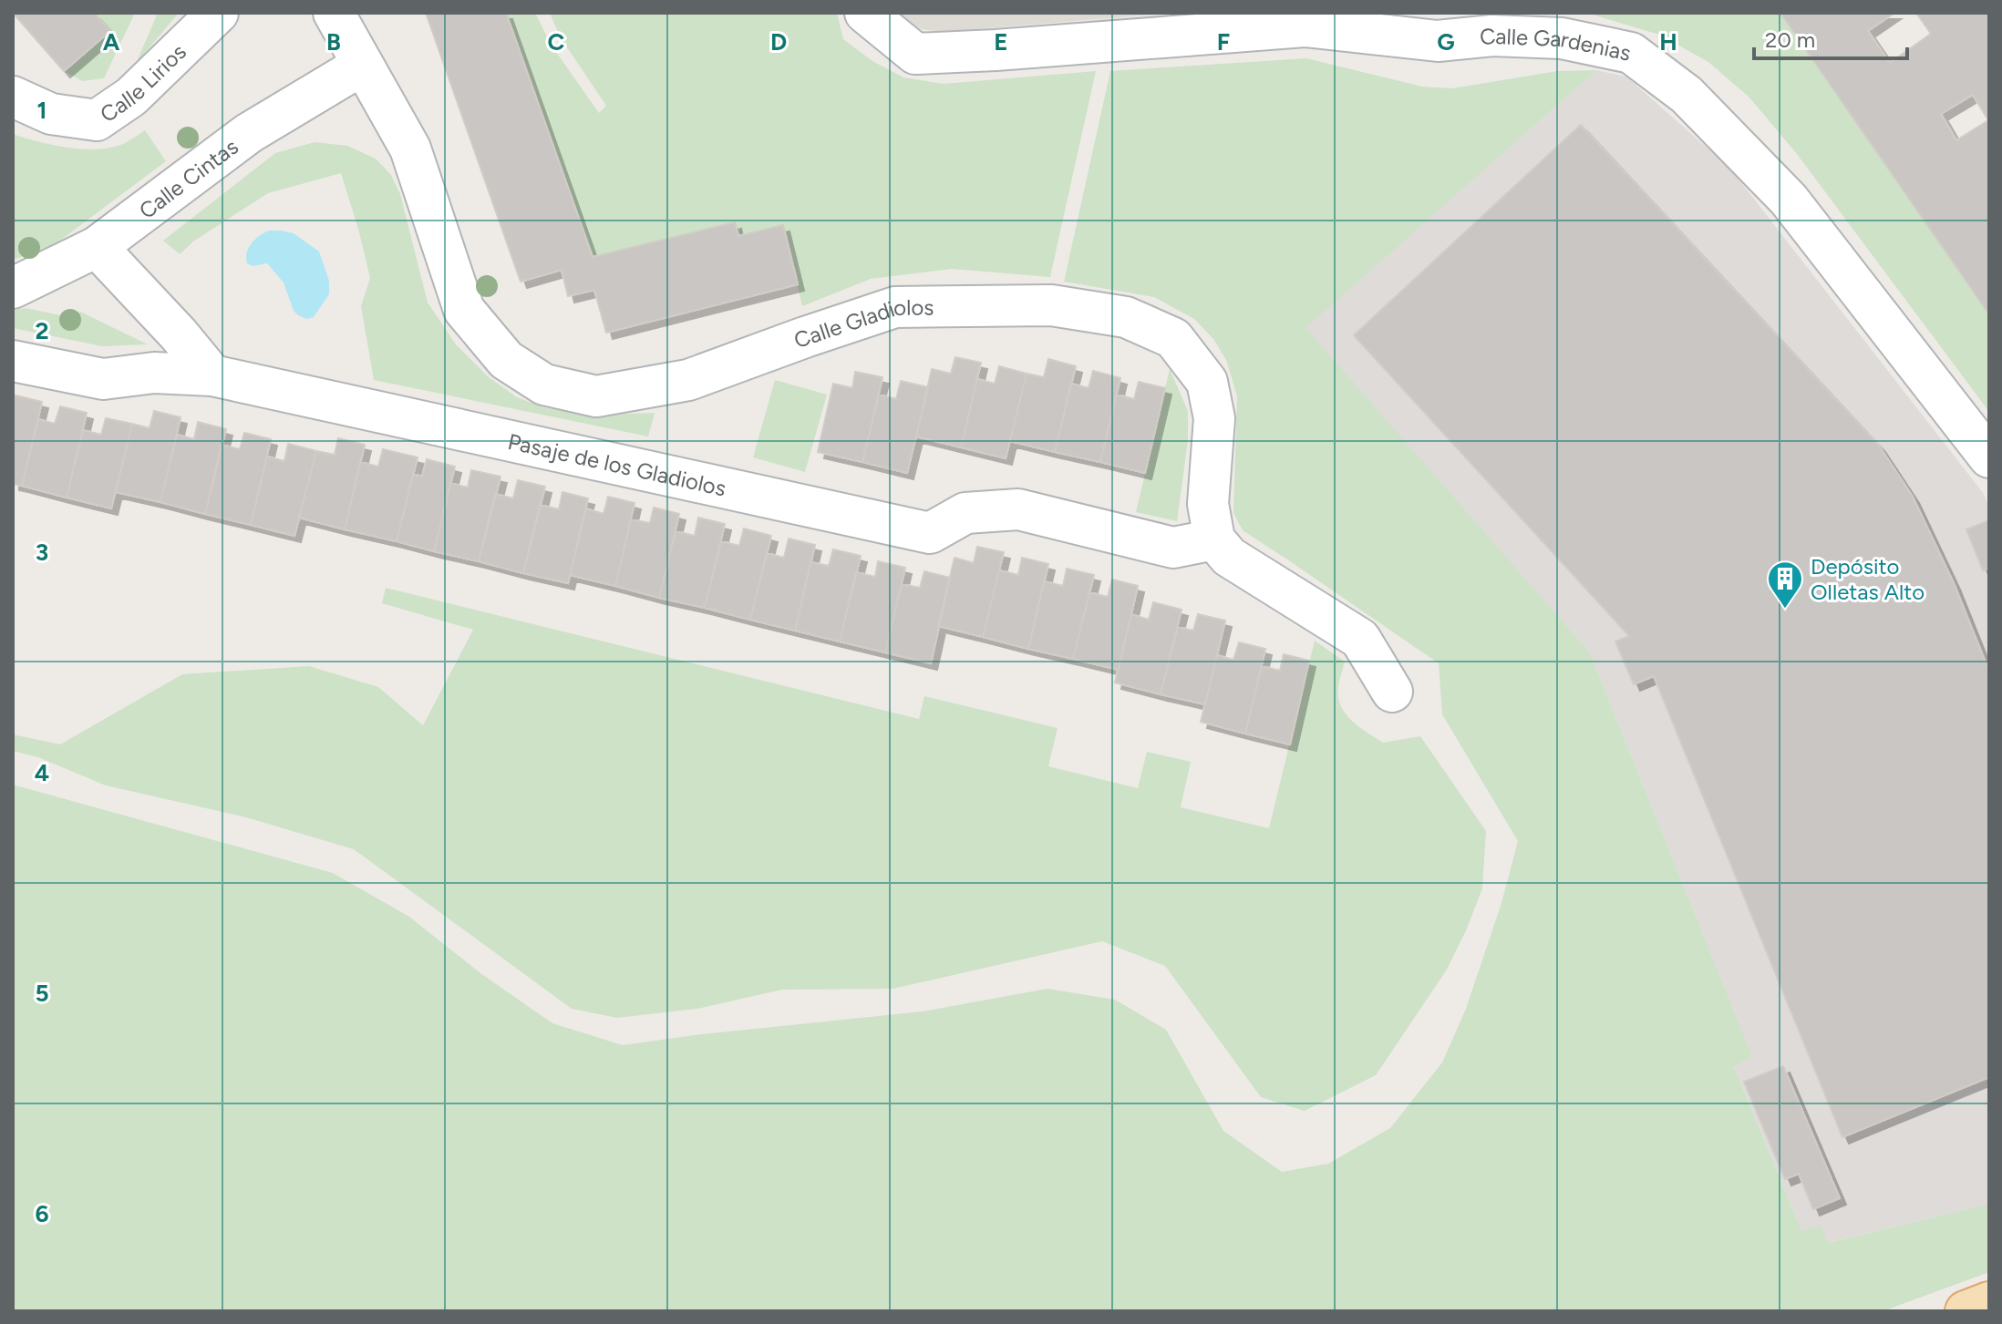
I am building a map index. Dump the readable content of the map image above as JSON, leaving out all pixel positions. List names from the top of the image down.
{
  "streets": {
    "street": [
      "Calle Gardenias",
      "Calle Lirios",
      "Calle Cintas",
      "Calle Gladiolos",
      "Pasaje de los Gladiolos"
    ]
  },
  "crossings": [
    ["Calle Cintas", "Calle Gladiolos"],
    ["Calle Gladiolos", "Pasaje de los Gladiolos"]
  ],
  "places": {
    "building": ["Depósito Olletas Alto"]
  },
  "scale_bar": "20 m",
  "grid": {
    "columns": [
      "A",
      "B",
      "C",
      "D",
      "E",
      "F",
      "G",
      "H"
    ],
    "rows": [
      "1",
      "2",
      "3",
      "4",
      "5",
      "6"
    ]
  }
}
